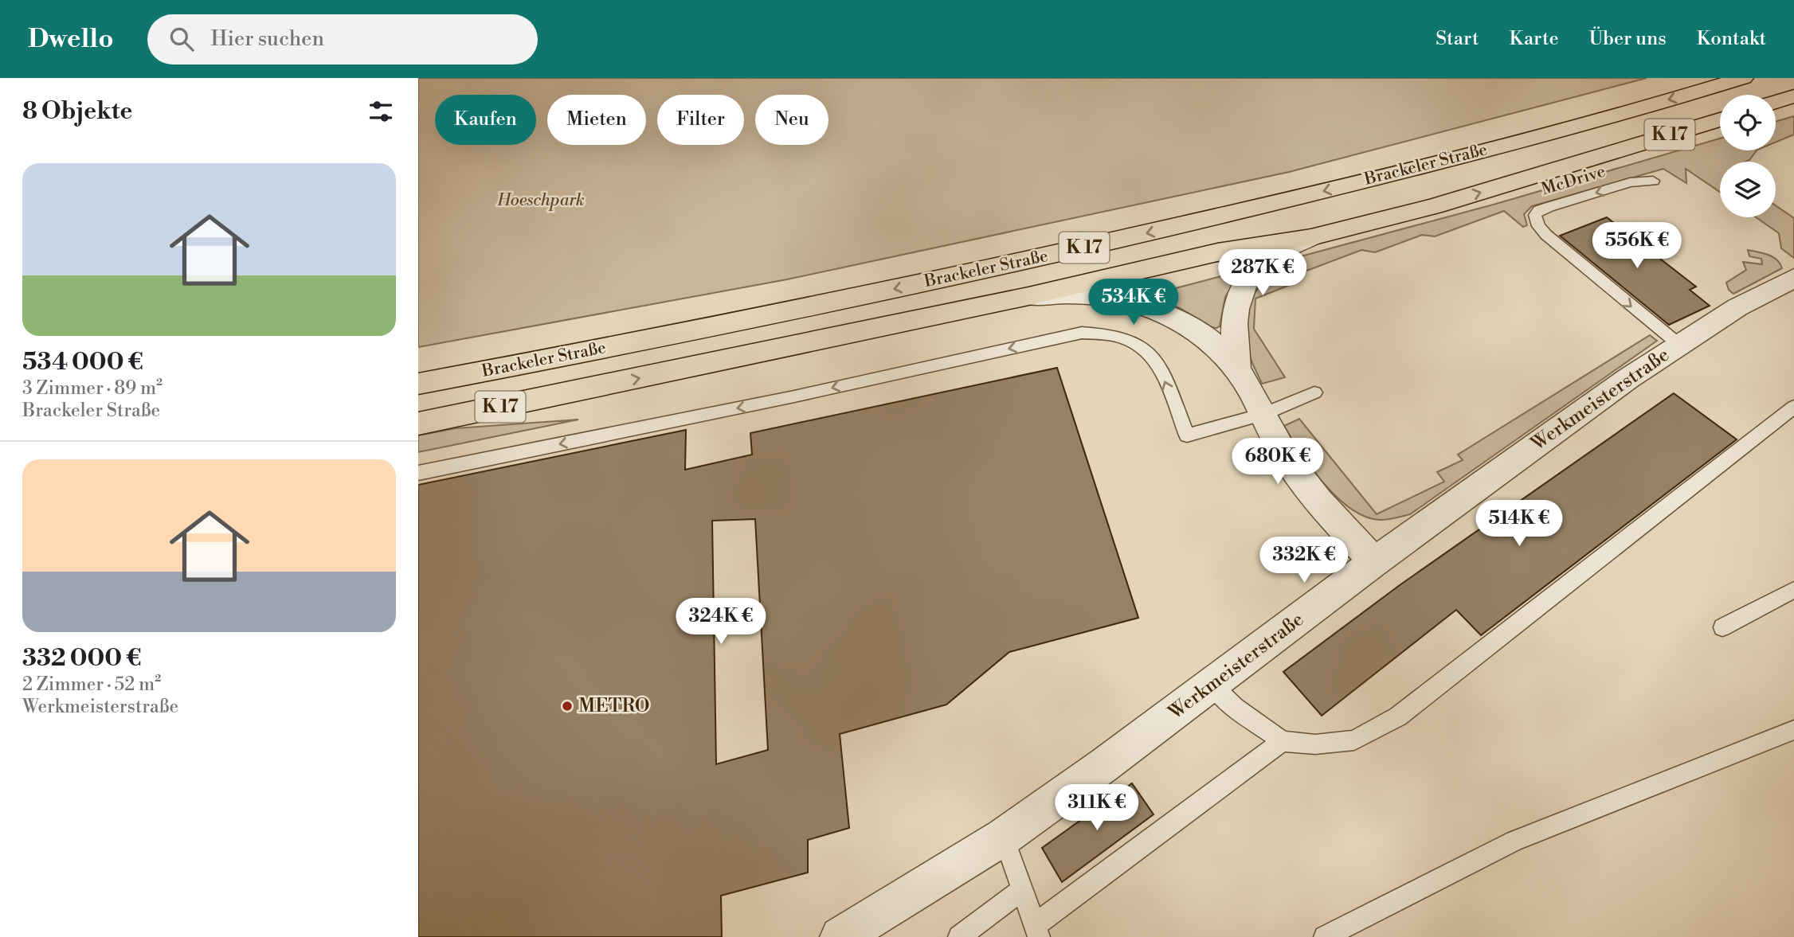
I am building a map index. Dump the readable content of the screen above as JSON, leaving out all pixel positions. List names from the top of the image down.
{
  "streets": {
    "highway": ["K 17", "Brackeler Straße"],
    "street": ["Werkmeisterstraße"],
    "lane": ["McDrive"]
  },
  "crossings": [
    ["McDrive", "Werkmeisterstraße"]
  ],
  "parks": ["Hoeschpark"],
  "places": ["METRO"],
  "page": {
    "header": "Dwello",
    "search": "Hier suchen",
    "nav": [
      "Start",
      "Karte",
      "Über uns",
      "Kontakt"
    ],
    "heading": "8 Objekte",
    "chip": [
      "Kaufen",
      "Mieten",
      "Filter",
      "Neu"
    ],
    "list": [
      {
        "name": "534 000 €",
        "note": "3 Zimmer · 89 m² · Brackeler Straße"
      },
      {
        "name": "332 000 €",
        "note": "2 Zimmer · 52 m² · Werkmeisterstraße"
      }
    ],
    "price": [
      "556K €",
      "287K €",
      "534K €",
      "680K €",
      "514K €",
      "332K €",
      "324K €",
      "311K €"
    ]
  }
}
